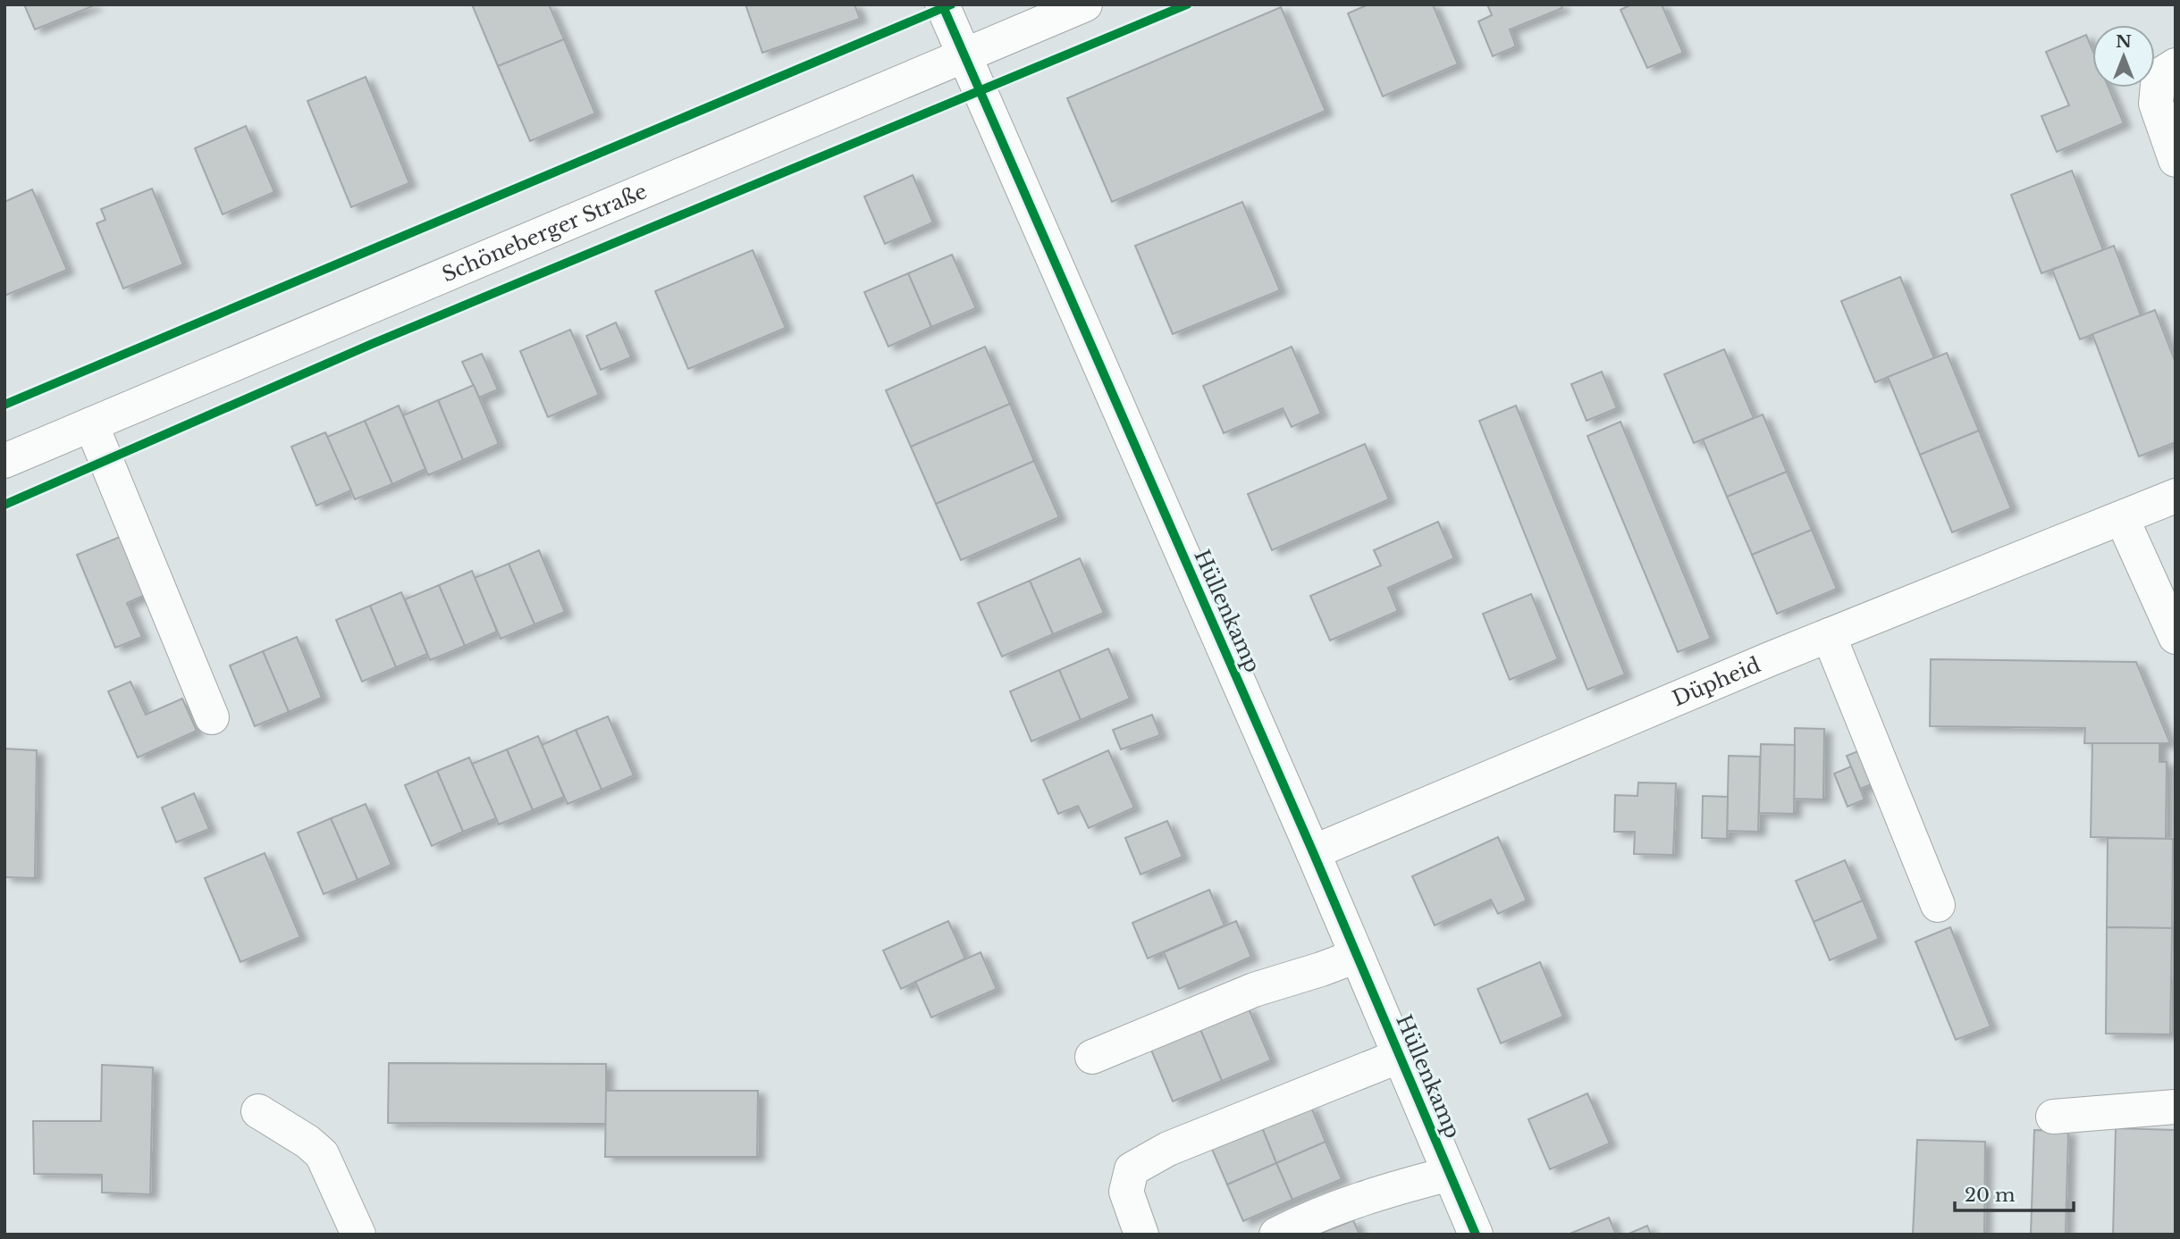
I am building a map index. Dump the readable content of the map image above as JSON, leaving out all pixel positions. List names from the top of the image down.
{
  "streets": {
    "street": ["Schöneberger Straße", "Hüllenkamp", "Düpheid"]
  },
  "crossings": [
    ["Schöneberger Straße", "Hüllenkamp"],
    ["Hüllenkamp", "Düpheid"]
  ],
  "scale_bar": "20 m",
  "north": "top"
}
